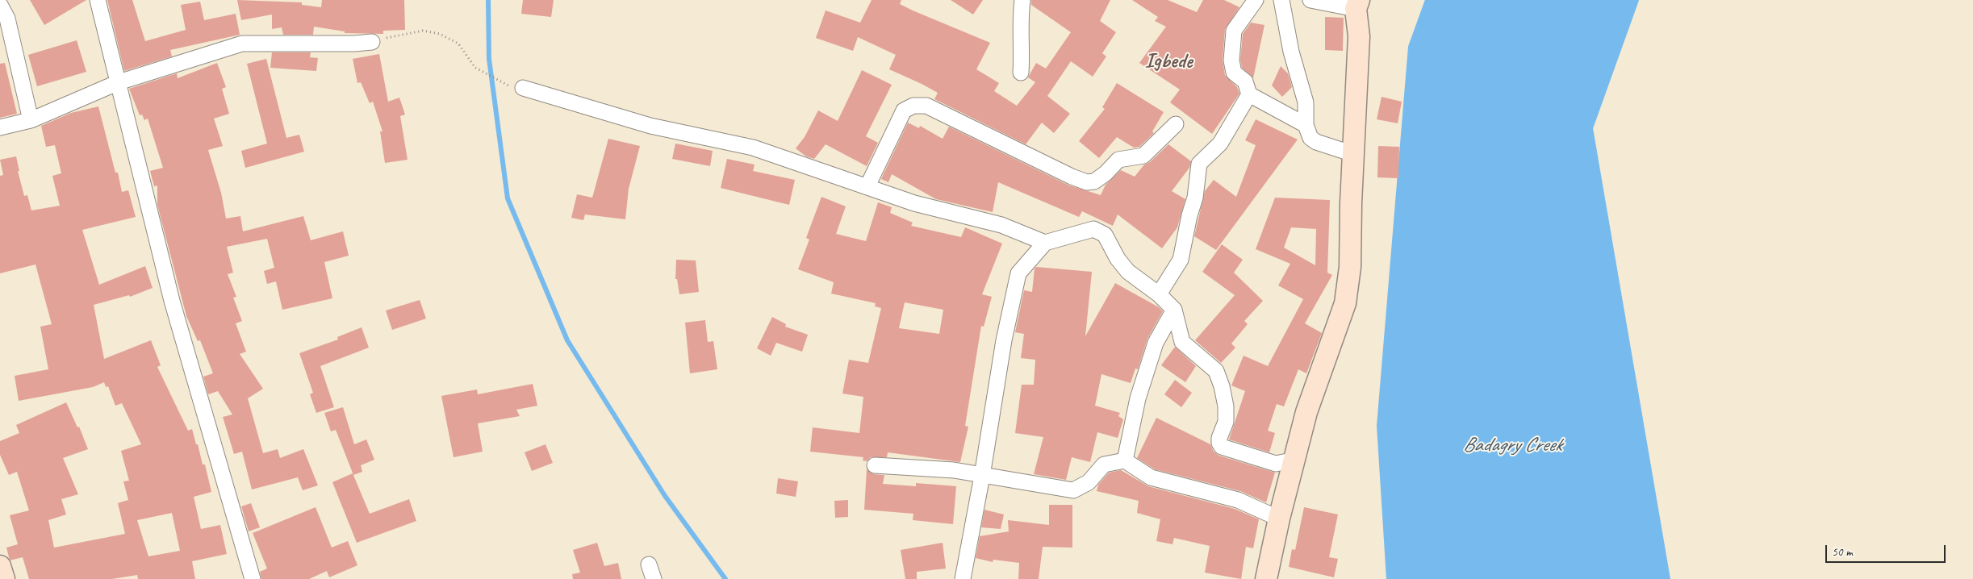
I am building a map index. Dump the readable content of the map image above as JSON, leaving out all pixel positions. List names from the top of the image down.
{
  "districts": ["Igbede"],
  "water": ["Badagry Creek"],
  "scale_bar": "50 m"
}
